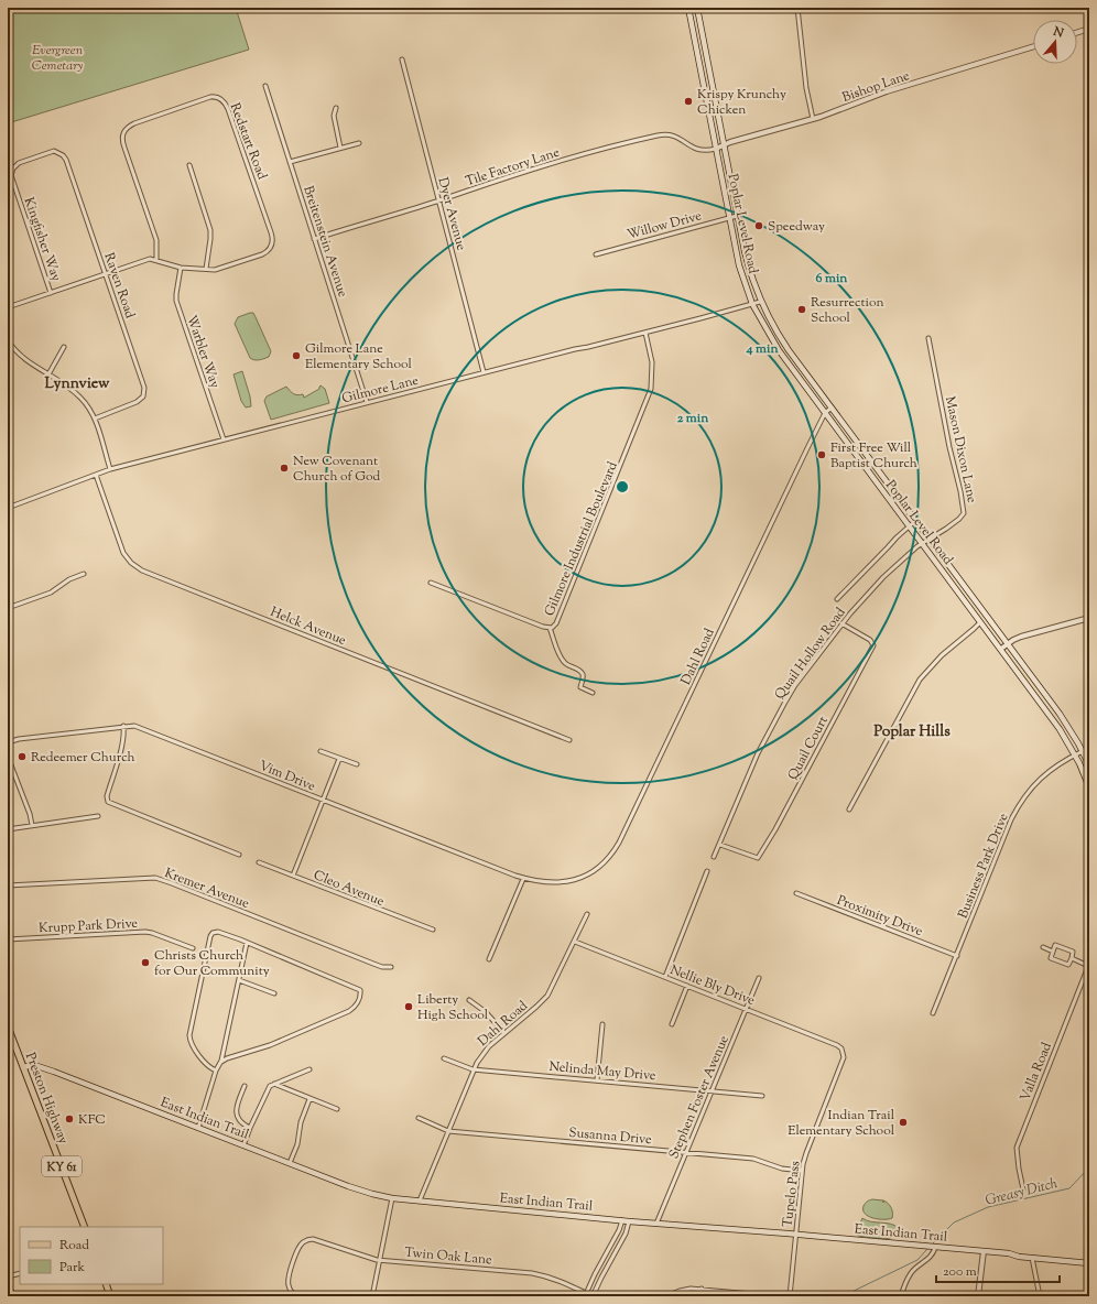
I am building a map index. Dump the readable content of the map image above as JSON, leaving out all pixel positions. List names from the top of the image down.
{
  "streets": {
    "main road": [
      "Poplar Level Road",
      "Preston Highway",
      "East Indian Trail",
      "KY 61"
    ],
    "street": [
      "Bishop Lane",
      "Redstart Road",
      "Tile Factory Lane",
      "Dyer Avenue",
      "Willow Drive",
      "Kingfisher Way",
      "Breitenstein Avenue",
      "Raven Road",
      "Warbler Way",
      "Gilmore Lane",
      "Mason Dixon Lane",
      "Gilmore Industrial Boulevard",
      "Helck Avenue",
      "Quail Hollow Road",
      "Dahl Road",
      "Quail Court",
      "Vim Drive",
      "Business Park Drive",
      "Kremer Avenue",
      "Cleo Avenue",
      "Proximity Drive",
      "Krupp Park Drive",
      "Nellie Bly Drive",
      "Nelinda May Drive",
      "Valla Road",
      "Stephen Foster Avenue",
      "Susanna Drive",
      "Tupelo Pass",
      "Twin Oak Lane"
    ]
  },
  "crossings": [
    ["Bishop Lane", "Tile Factory Lane"],
    ["Bishop Lane", "Poplar Level Road"],
    ["Tile Factory Lane", "Dyer Avenue"],
    ["Tile Factory Lane", "Poplar Level Road"],
    ["Tile Factory Lane", "Breitenstein Avenue"],
    ["Dyer Avenue", "Gilmore Lane"],
    ["Poplar Level Road", "Willow Drive"],
    ["Poplar Level Road", "Gilmore Lane"],
    ["Poplar Level Road", "Mason Dixon Lane"],
    ["Poplar Level Road", "Quail Hollow Road"],
    ["Poplar Level Road", "Dahl Road"],
    ["Poplar Level Road", "Business Park Drive"],
    ["Kingfisher Way", "Raven Road"],
    ["Breitenstein Avenue", "Gilmore Lane"],
    ["Warbler Way", "Gilmore Lane"],
    ["Gilmore Lane", "Gilmore Industrial Boulevard"],
    ["Gilmore Lane", "Helck Avenue"],
    ["Mason Dixon Lane", "Quail Hollow Road"],
    ["Quail Hollow Road", "Quail Court"],
    ["Dahl Road", "Vim Drive"],
    ["Dahl Road", "Nellie Bly Drive"],
    ["Dahl Road", "Nelinda May Drive"],
    ["Dahl Road", "East Indian Trail"],
    ["Dahl Road", "Susanna Drive"],
    ["Business Park Drive", "Proximity Drive"],
    ["Nellie Bly Drive", "Stephen Foster Avenue"],
    ["Nellie Bly Drive", "Tupelo Pass"],
    ["Nelinda May Drive", "Stephen Foster Avenue"],
    ["Stephen Foster Avenue", "East Indian Trail"],
    ["Stephen Foster Avenue", "Susanna Drive"],
    ["Preston Highway", "East Indian Trail"],
    ["East Indian Trail", "Tupelo Pass"],
    ["Susanna Drive", "Tupelo Pass"]
  ],
  "districts": ["Lynnview", "Poplar Hills"],
  "water": ["Greasy Ditch"],
  "parks": ["Evergreen Cemetary"],
  "places": [
    "Krispy Krunchy Chicken",
    "Speedway",
    "Resurrection School",
    "Gilmore Lane Elementary School",
    "First Free Will Baptist Church",
    "New Covenant Church of God",
    "Redeemer Church",
    "Christs Church for Our Community",
    "Liberty High School",
    "KFC",
    "Indian Trail Elementary School"
  ],
  "legend": ["Road", "Park"],
  "scale_bar": "200 m",
  "north": "top",
  "rings": ["6 min", "4 min", "2 min"]
}
